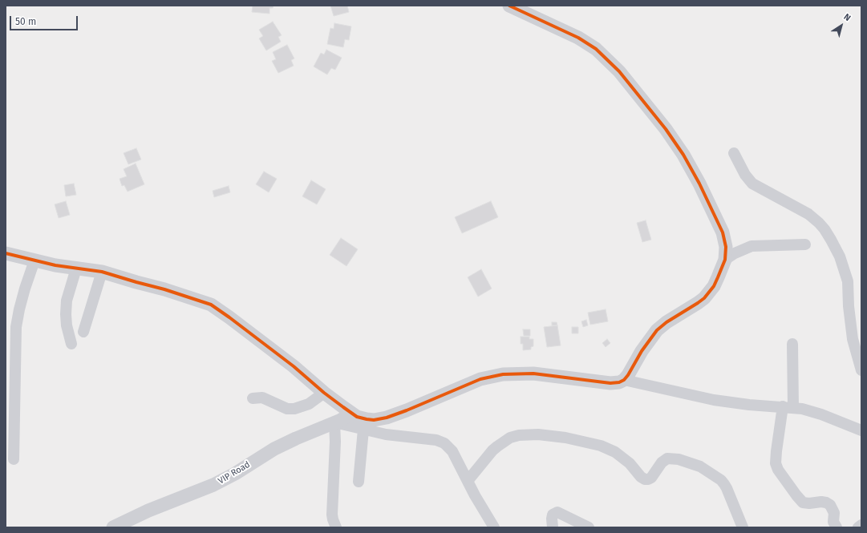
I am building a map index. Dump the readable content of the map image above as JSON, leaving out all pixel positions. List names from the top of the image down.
{
  "streets": {
    "street": ["VIP Road"]
  },
  "scale_bar": "50 m",
  "north": "top right"
}
